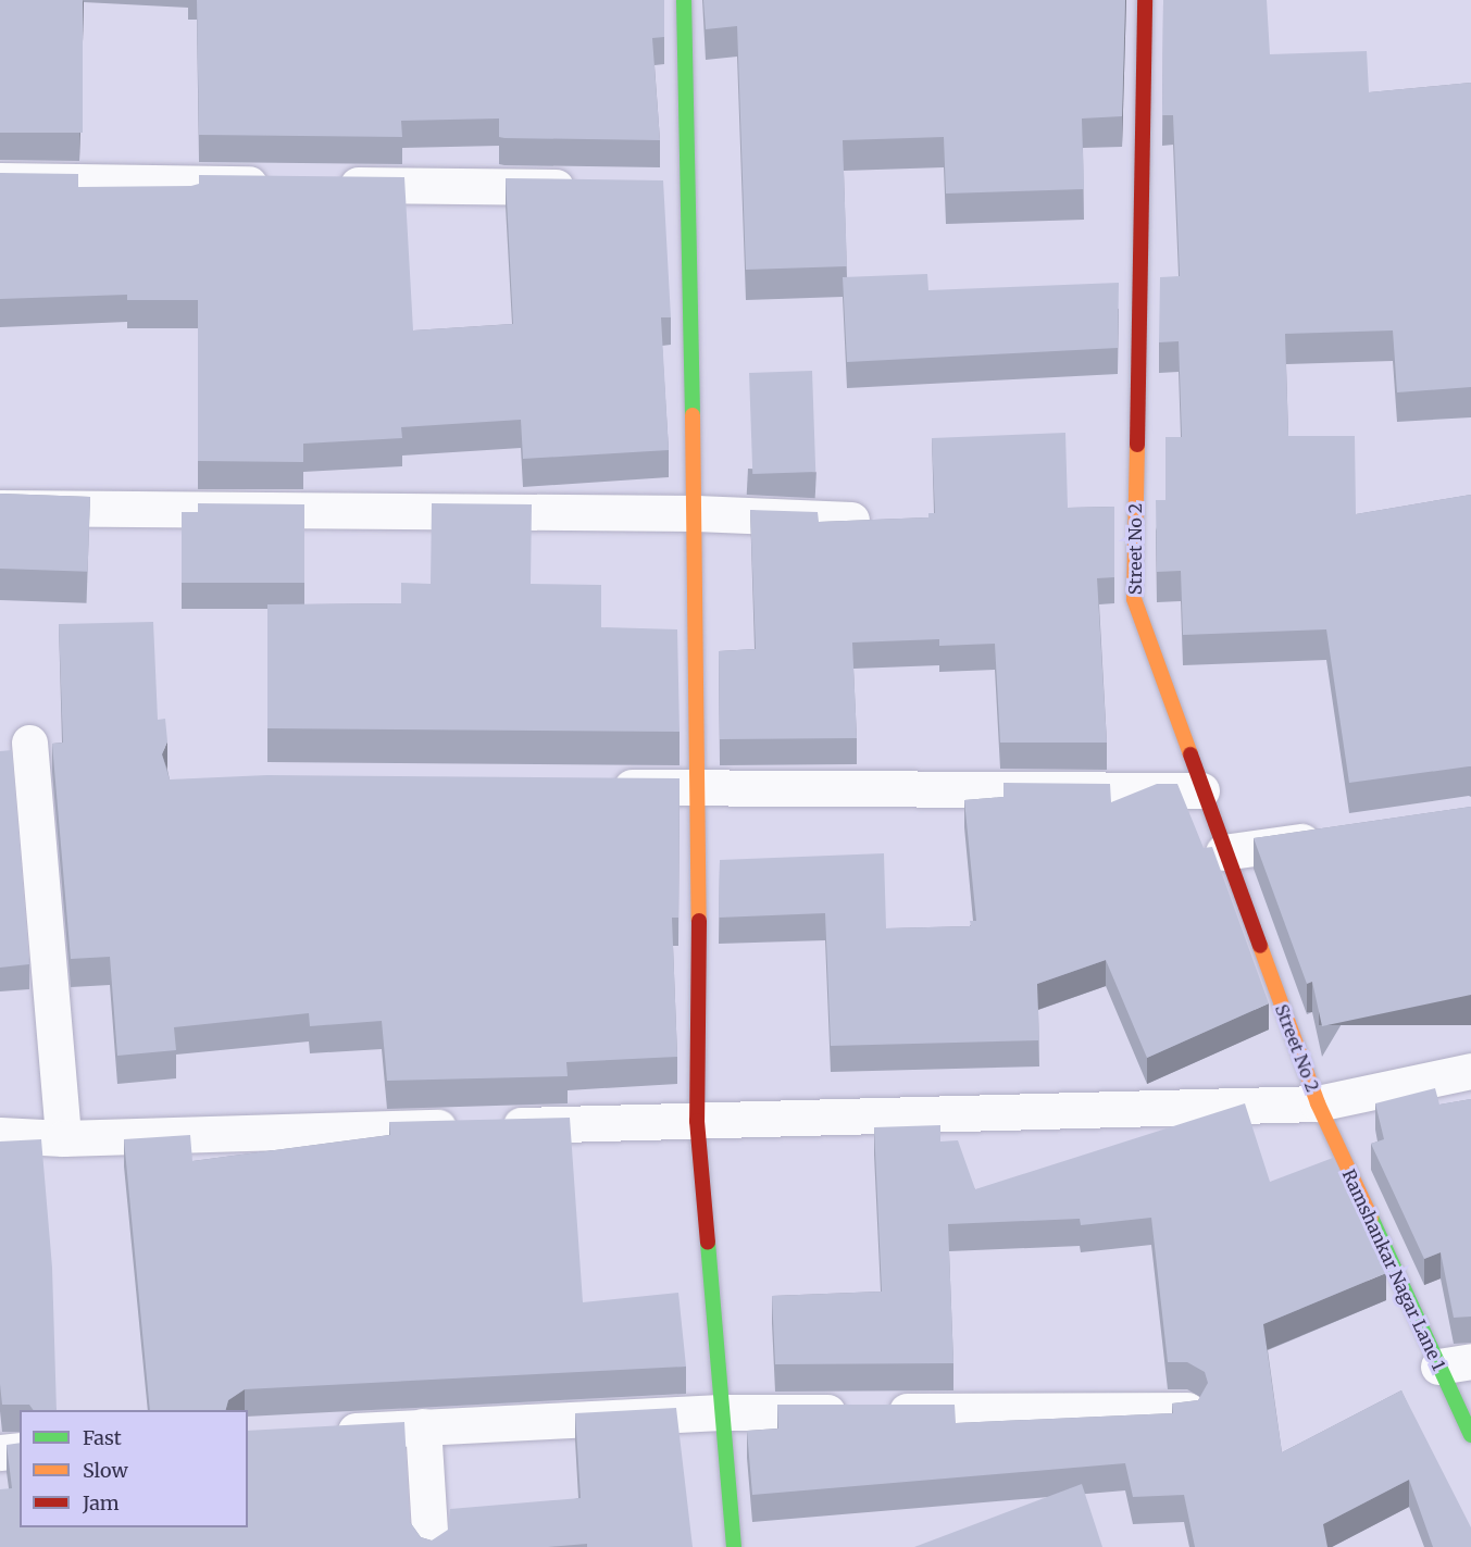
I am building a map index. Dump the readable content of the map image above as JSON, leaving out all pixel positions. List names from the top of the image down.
{
  "streets": {
    "street": ["Street No 2", "Ramshankar Nagar Lane 1"]
  },
  "crossings": [
    ["Street No 2", "Ramshankar Nagar Lane 1"]
  ],
  "legend": ["Fast", "Slow", "Jam"]
}
